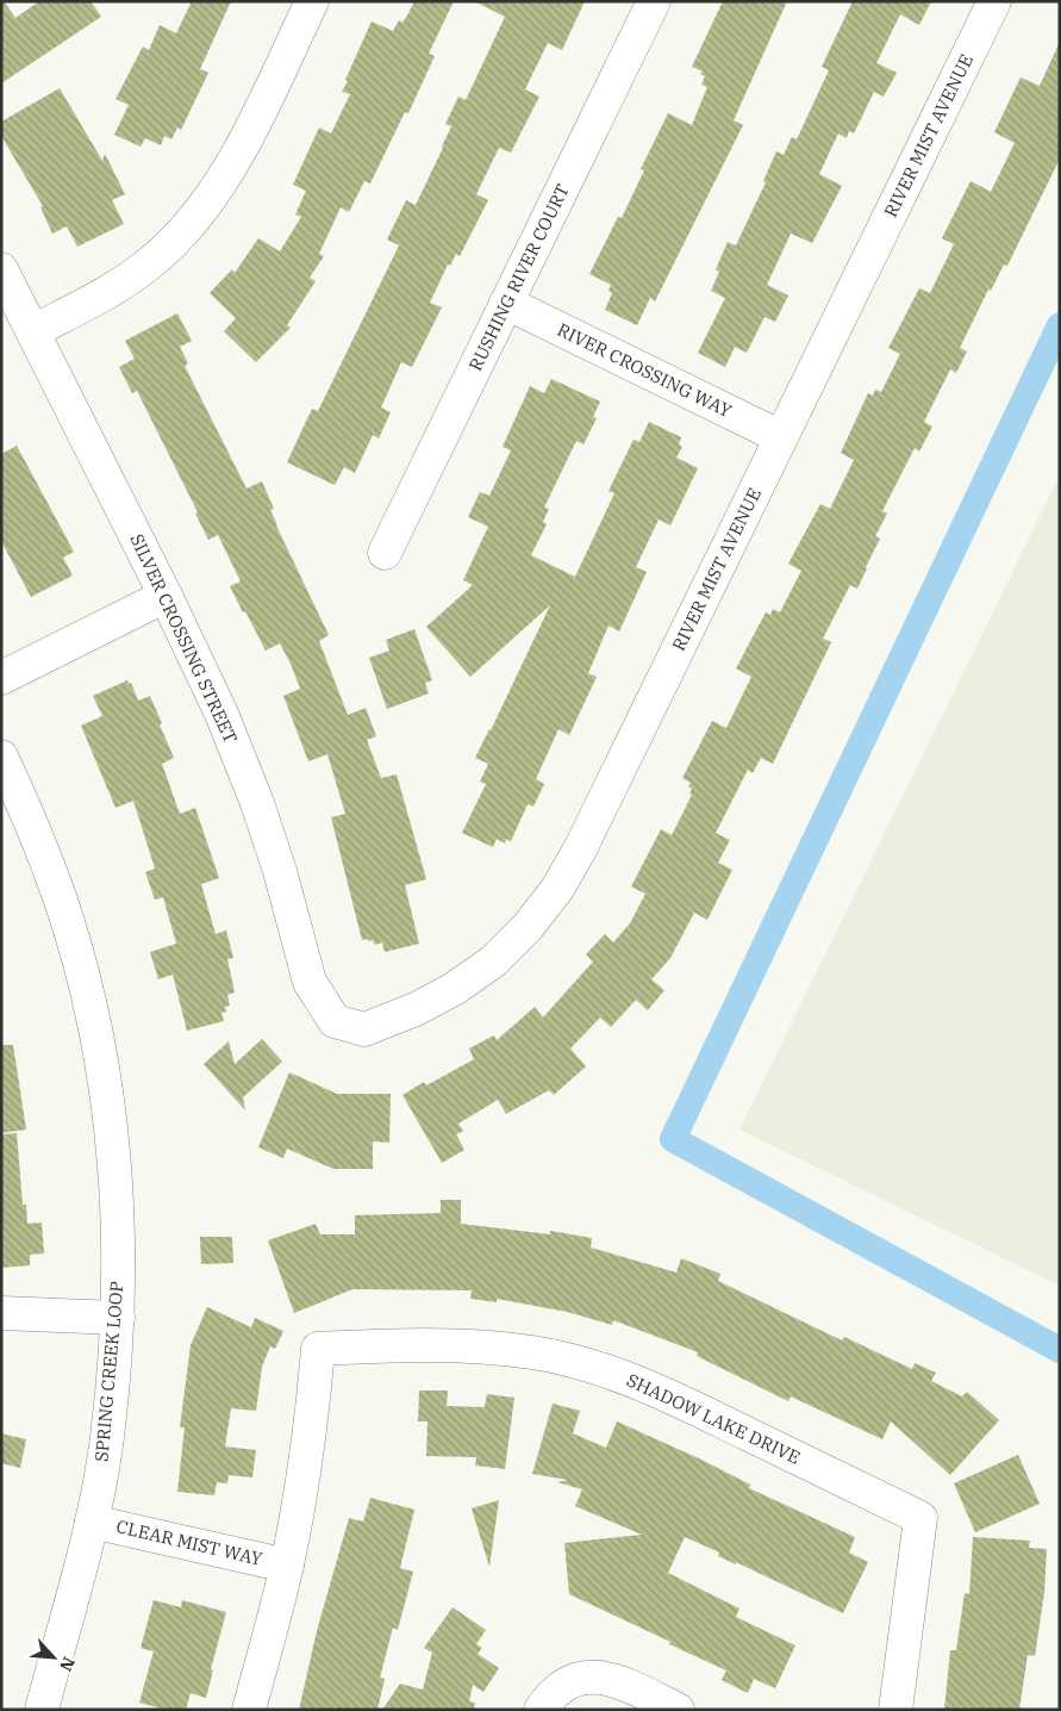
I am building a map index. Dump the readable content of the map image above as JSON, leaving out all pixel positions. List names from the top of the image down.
{
  "streets": {
    "street": [
      "RIVER MIST AVENUE",
      "RUSHING RIVER COURT",
      "RIVER CROSSING WAY",
      "SILVER CROSSING STREET",
      "SPRING CREEK LOOP",
      "SHADOW LAKE DRIVE",
      "CLEAR MIST WAY"
    ]
  },
  "crossings": [
    ["RIVER MIST AVENUE", "RIVER CROSSING WAY"],
    ["RIVER MIST AVENUE", "SILVER CROSSING STREET"],
    ["RUSHING RIVER COURT", "RIVER CROSSING WAY"],
    ["SPRING CREEK LOOP", "CLEAR MIST WAY"],
    ["SHADOW LAKE DRIVE", "CLEAR MIST WAY"]
  ],
  "north": "bottom right"
}
